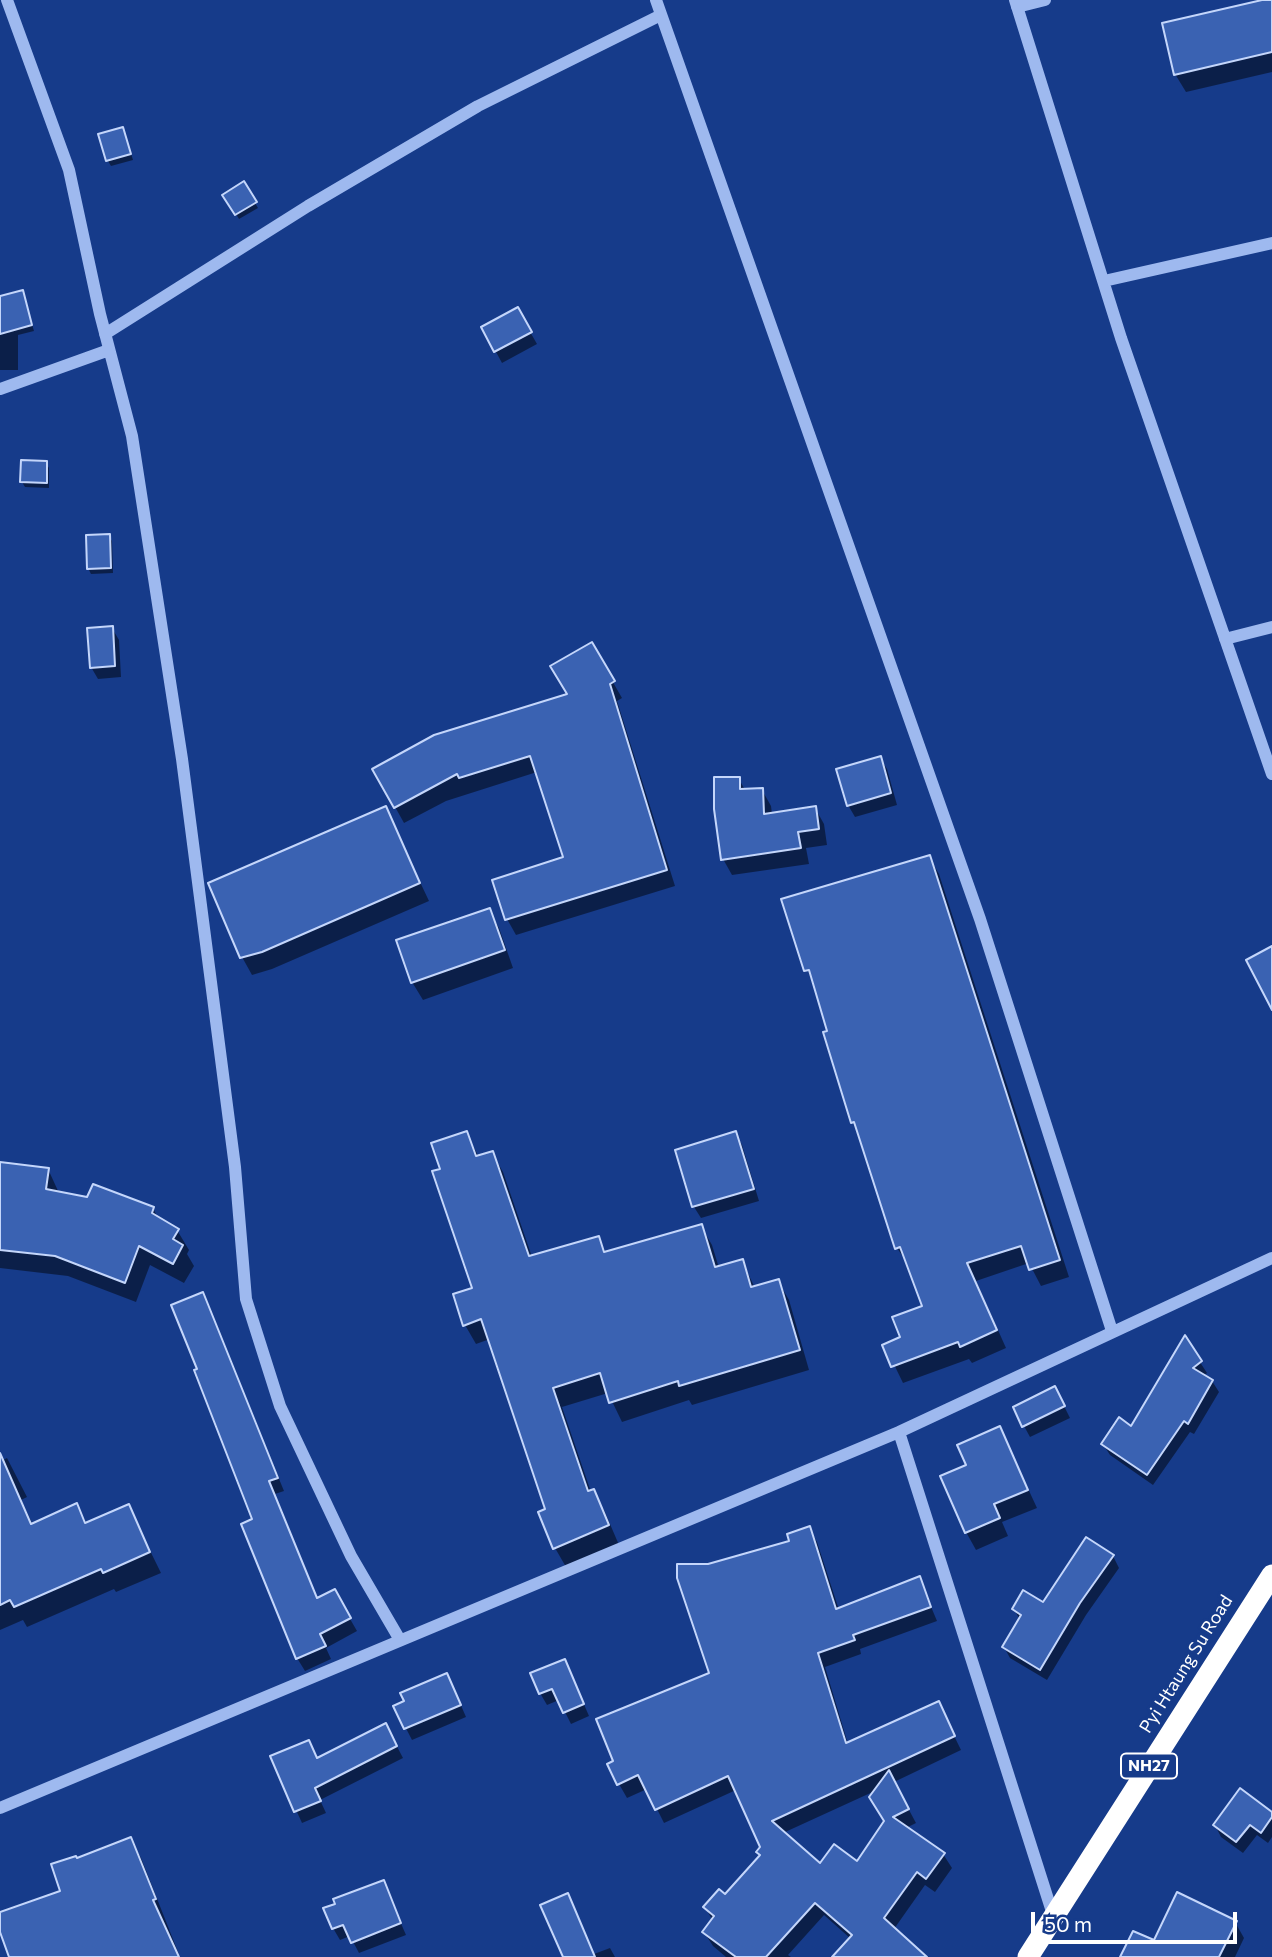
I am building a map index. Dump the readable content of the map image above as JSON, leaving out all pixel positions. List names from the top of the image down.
{
  "streets": {
    "highway": ["Pyi Htaung Su Road", "NH27"]
  },
  "scale_bar": "50 m"
}
